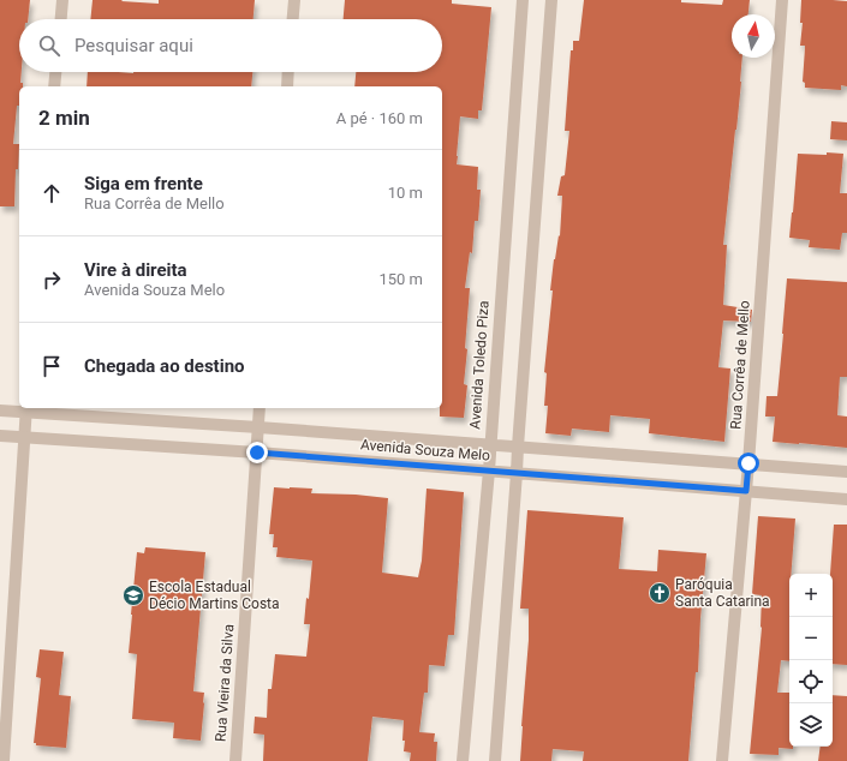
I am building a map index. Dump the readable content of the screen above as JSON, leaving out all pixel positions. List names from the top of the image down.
{
  "streets": {
    "street": [
      "Avenida Toledo Piza",
      "Rua Corrêa de Mello",
      "Avenida Souza Melo",
      "Rua Vieira da Silva"
    ]
  },
  "crossings": [
    ["Avenida Toledo Piza", "Avenida Souza Melo"],
    ["Rua Corrêa de Mello", "Avenida Souza Melo"],
    ["Avenida Souza Melo", "Rua Vieira da Silva"]
  ],
  "places": {
    "church": ["Paróquia Santa Catarina"],
    "school or university": ["Escola Estadual Décio Martins Costa"]
  },
  "north": "top",
  "page": {
    "search": "Pesquisar aqui",
    "heading": ["2 min", "A pé · 160 m"],
    "list": [
      ["Siga em frente", "Rua Corrêa de Mello", "10 m"],
      ["Vire à direita", "Avenida Souza Melo", "150 m"],
      "Chegada ao destino"
    ],
    "map_buttons": ["+", "−"]
  }
}
